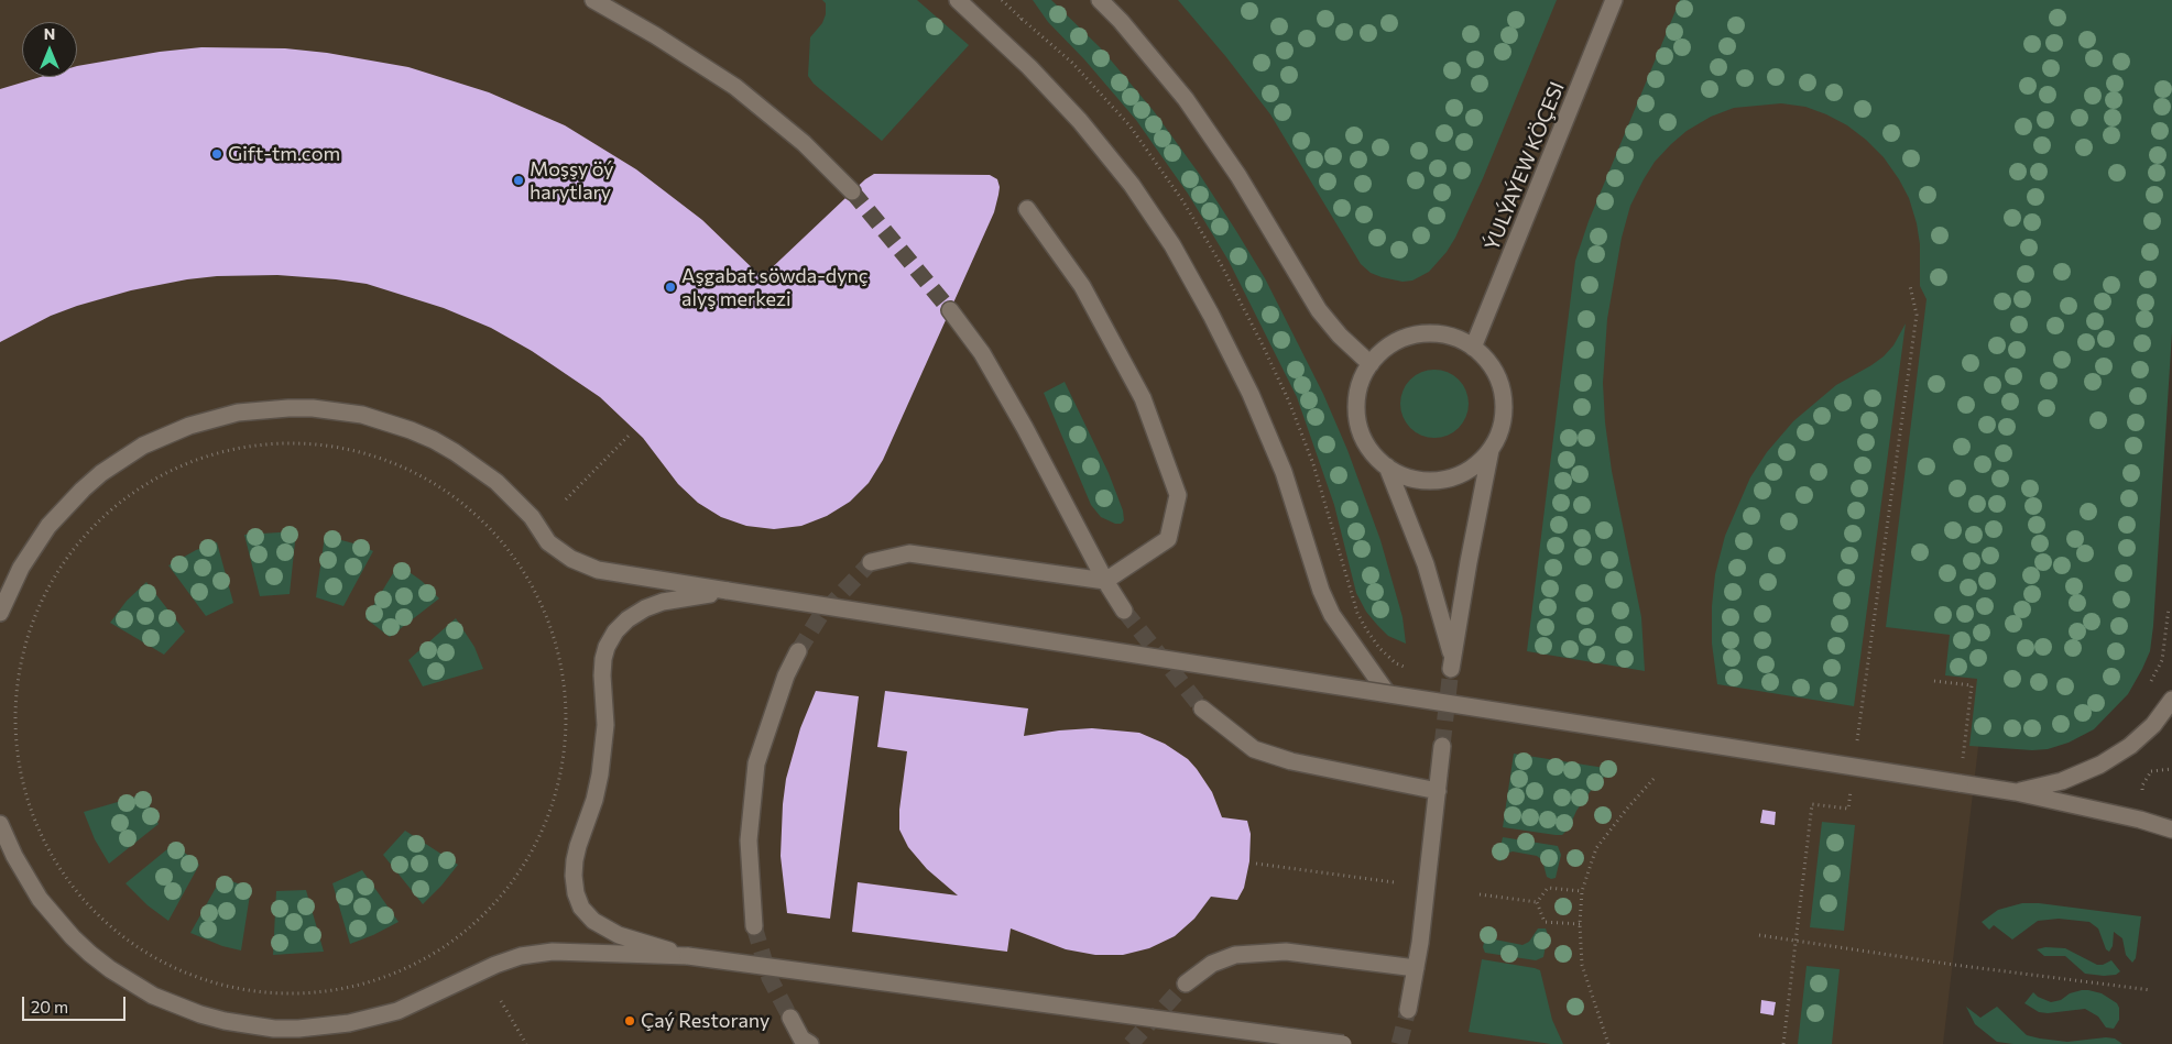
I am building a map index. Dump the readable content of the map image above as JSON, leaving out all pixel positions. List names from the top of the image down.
{
  "streets": {
    "street": ["ÝULÝAÝEW KÖÇESI"]
  },
  "places": [
    "Gift-tm.com",
    "Moşşy öý harytlary",
    "Aşgabat söwda-dynç alyş merkezi",
    "Çaý Restorany"
  ],
  "scale_bar": "20 m",
  "north": "top"
}
